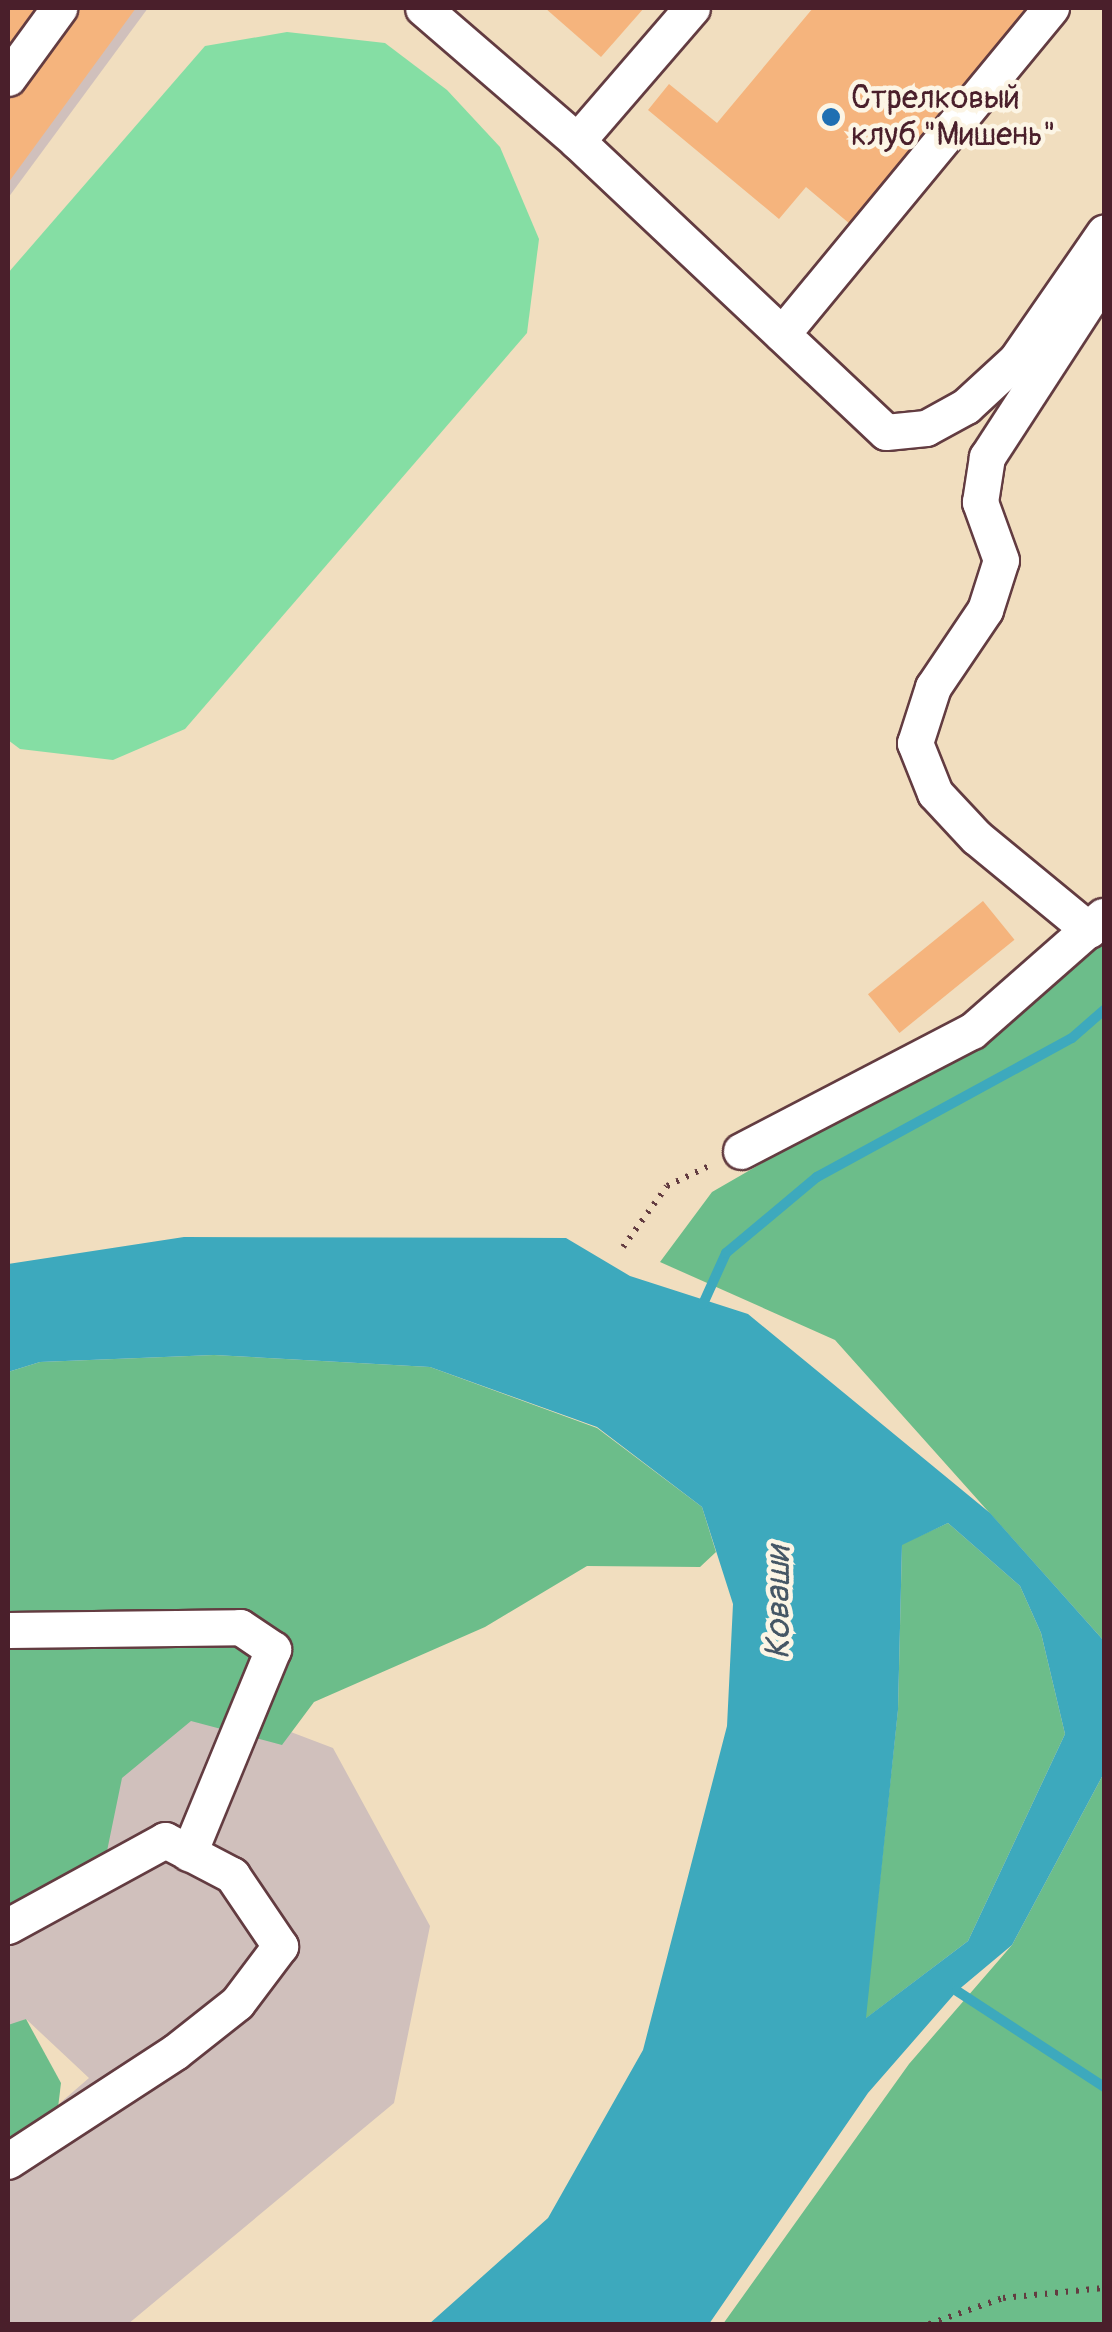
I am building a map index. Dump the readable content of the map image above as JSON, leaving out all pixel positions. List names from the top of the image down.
{
  "water": ["Коваши"],
  "places": ["Стрелковый клуб \"Мишень\""]
}
